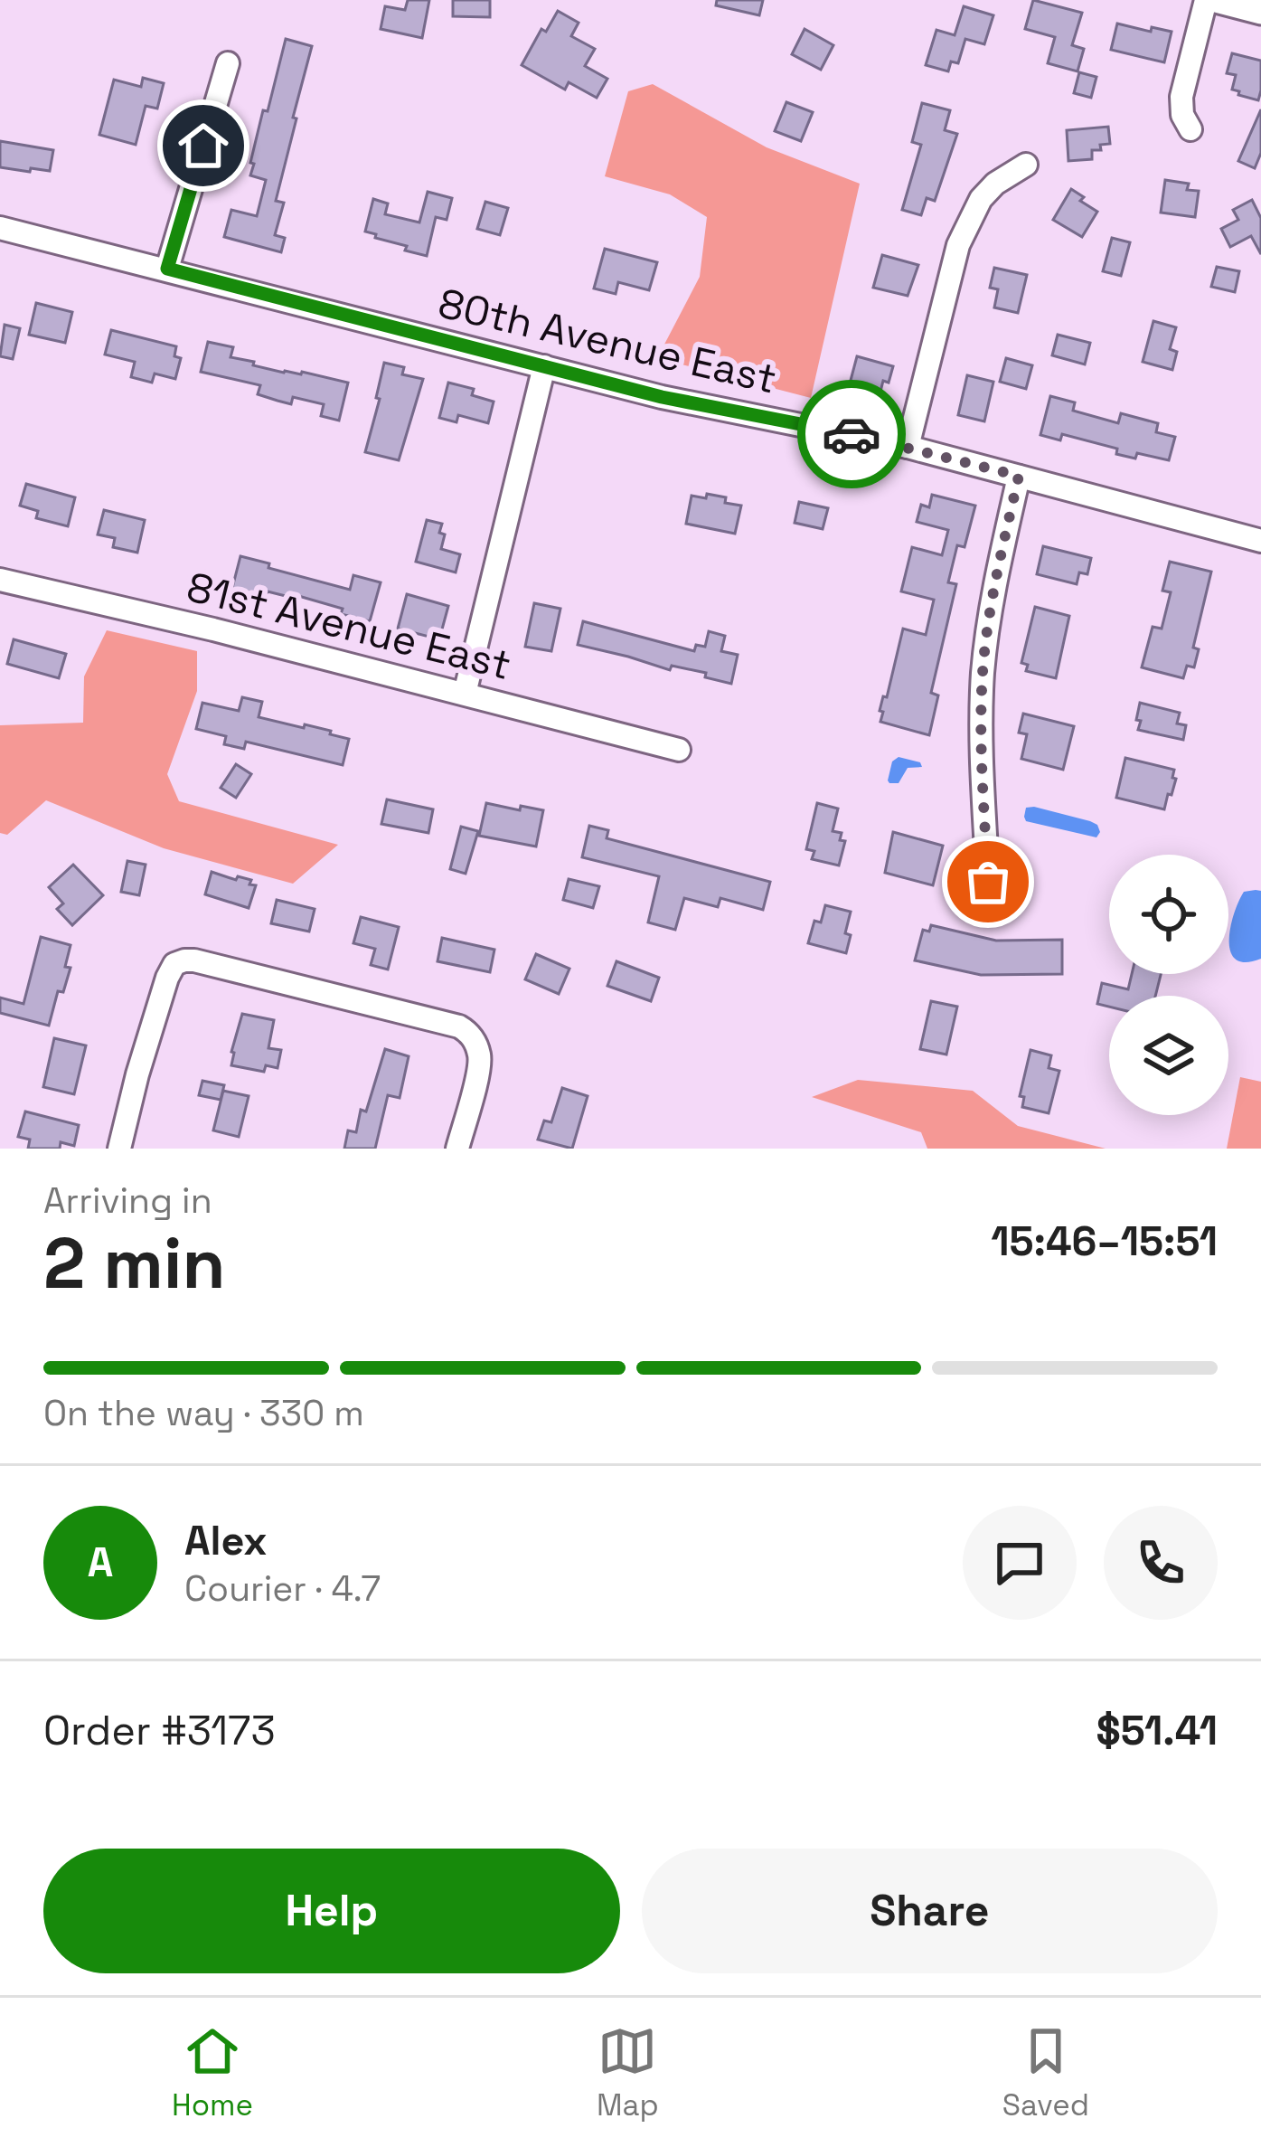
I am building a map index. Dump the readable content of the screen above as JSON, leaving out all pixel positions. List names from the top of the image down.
{
  "streets": {
    "street": ["80th Avenue East", "81st Avenue East"]
  },
  "page": {
    "heading": ["2 min", "Arriving in", "15:46–15:51"],
    "panel": [
      "Alex",
      "Courier · 4.7",
      "Order #3173",
      "$51.41"
    ],
    "bar": "On the way · 330 m",
    "round": "A",
    "buttons": ["Help", "Share"],
    "tabs": ["Home", "Map", "Saved"]
  }
}
